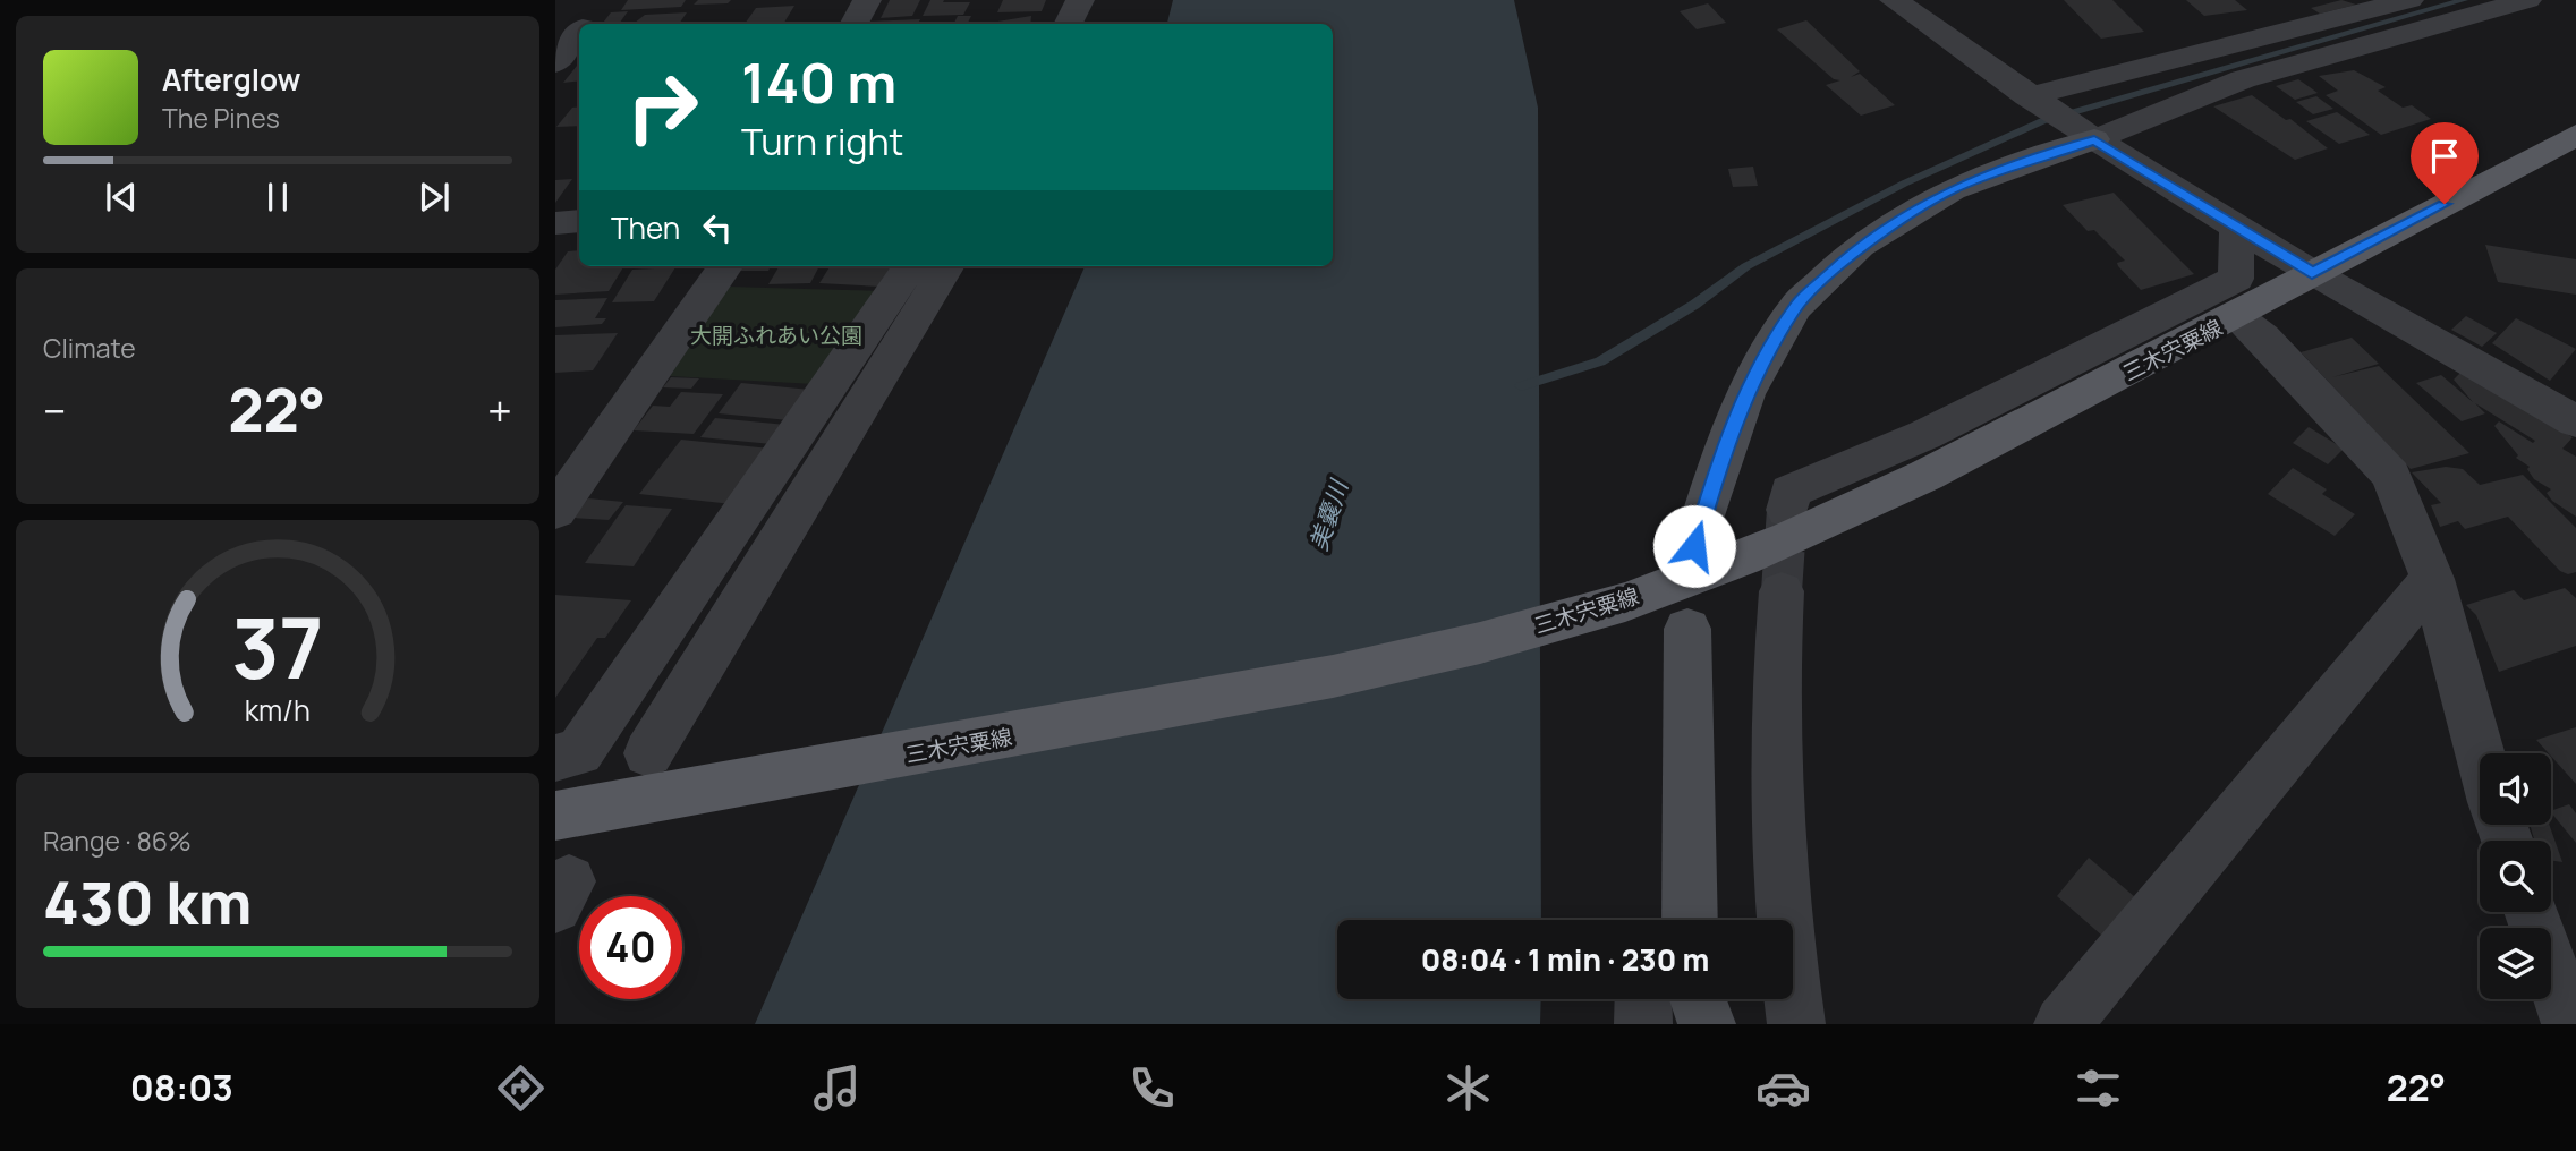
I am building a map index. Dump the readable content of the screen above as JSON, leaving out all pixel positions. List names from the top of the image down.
{
  "streets": {
    "main road": ["三木宍粟線"]
  },
  "water": ["美嚢川"],
  "parks": ["大開ふれあい公園"],
  "page": {
    "turn": ["140 m", "Turn right"],
    "song": ["Afterglow", "The Pines"],
    "then": "Then",
    "tile": [
      "Climate",
      ["Range · 86%", "430 km"]
    ],
    "heat": ["−", "22°", "+"],
    "limit": "40",
    "trip": "08:04 · 1 min · 230 m",
    "tabs": ["08:03", "22°"],
    "gauge": ["37", "km/h"]
  }
}
